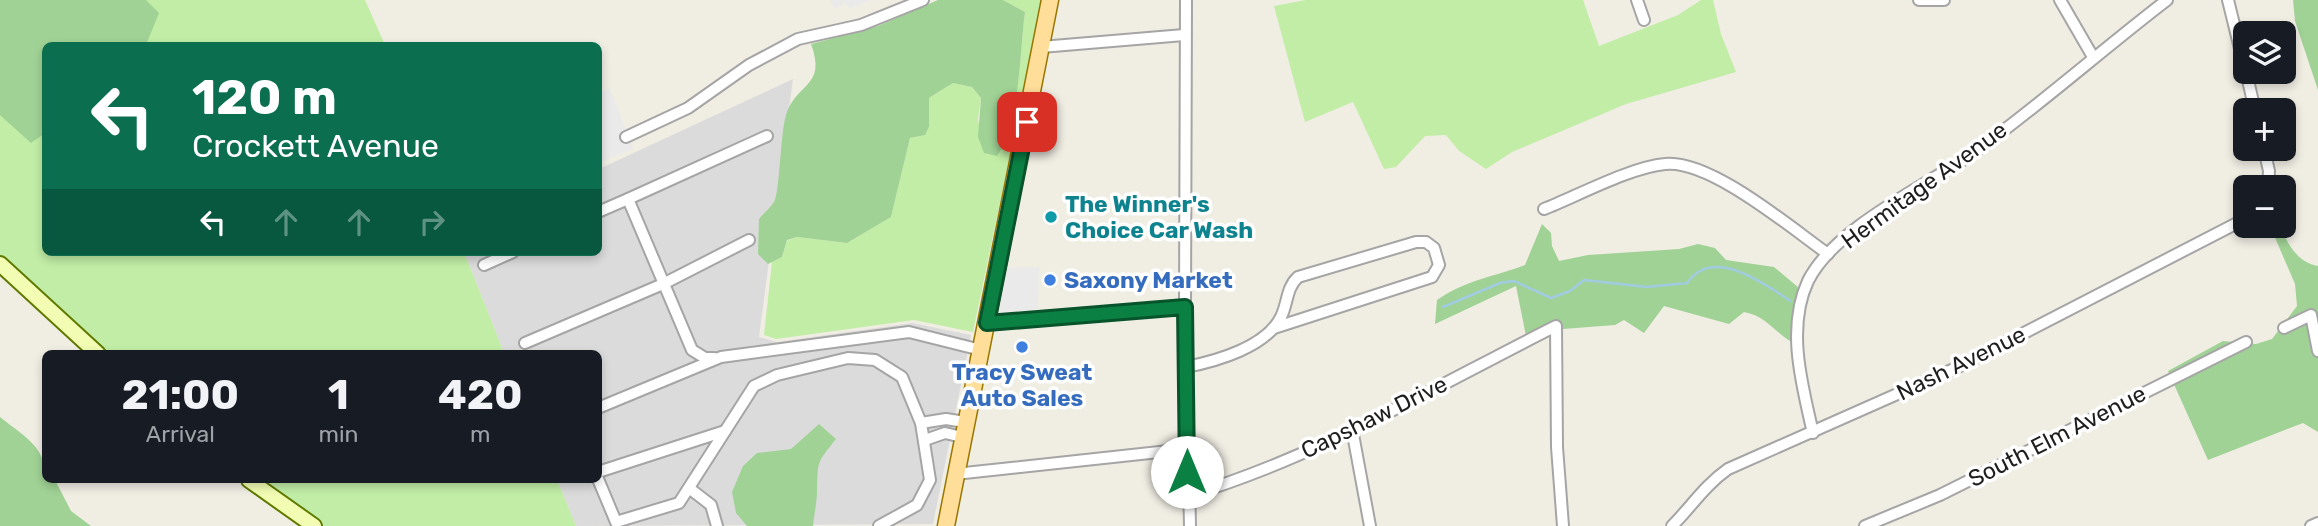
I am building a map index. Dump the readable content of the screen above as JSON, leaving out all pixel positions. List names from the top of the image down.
{
  "streets": {
    "street": [
      "Hermitage Avenue",
      "Nash Avenue",
      "Capshaw Drive",
      "South Elm Avenue"
    ]
  },
  "crossings": [
    ["Hermitage Avenue", "Nash Avenue"]
  ],
  "places": ["The Winner's Choice Car Wash", "Saxony Market", "Tracy Sweat Auto Sales"],
  "page": {
    "map_buttons": ["+", "−"],
    "turn": ["120 m", "Crockett Avenue"],
    "eta": [
      "21:00",
      "Arrival",
      "1",
      "min",
      "420",
      "m"
    ]
  }
}
